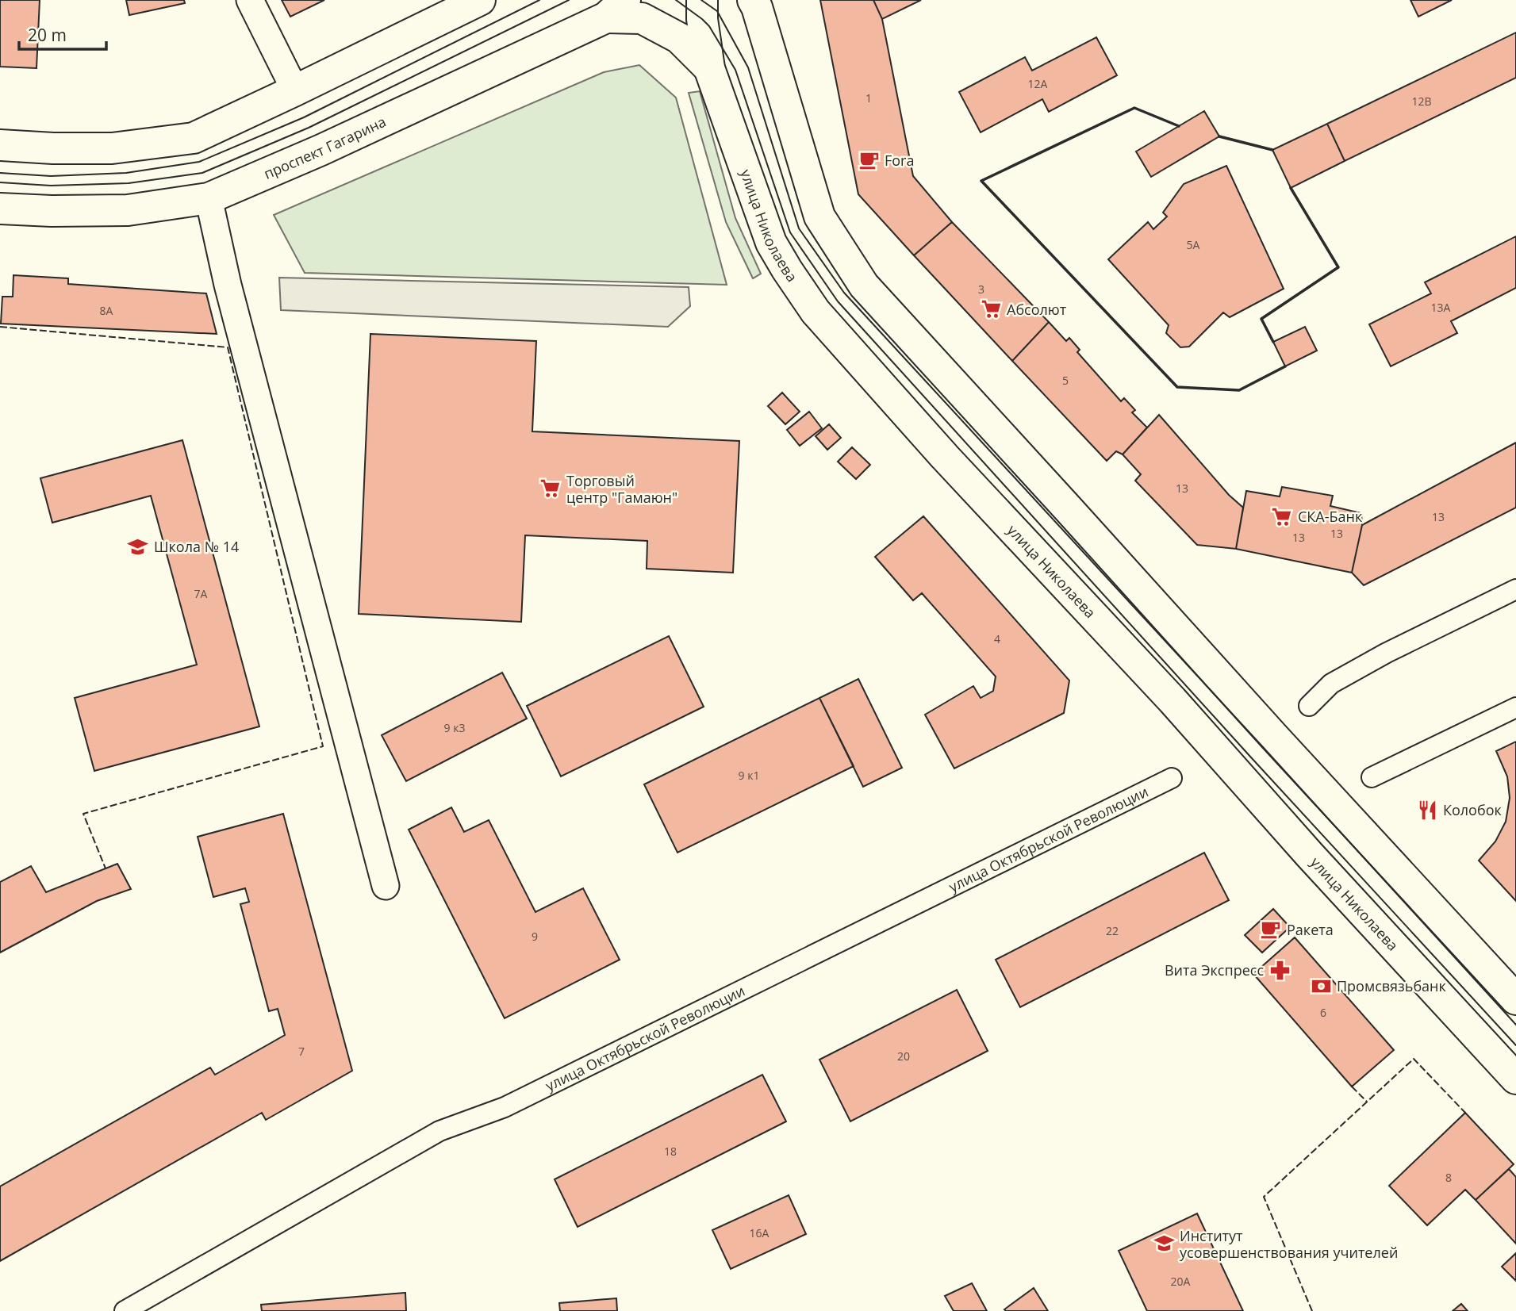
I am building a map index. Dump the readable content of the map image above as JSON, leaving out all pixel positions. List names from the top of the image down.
{
  "streets": {
    "main road": ["проспект Гагарина", "улица Николаева"],
    "street": ["улица Октябрьской Революции"]
  },
  "places": {
    "cafe": ["Fora", "Ракета"],
    "supermarket": ["Абсолют", "Торговый центр \"Гамаюн\"", "СКА-Банк"],
    "school or university": ["Школа № 14", "Институт усовершенствования учителей"],
    "restaurant": ["Колобок"],
    "pharmacy": ["Вита Экспресс"],
    "bank": ["Промсвязьбанк"]
  },
  "house_numbers": [
    "12А",
    "1",
    "12В",
    "5А",
    "3",
    "13А",
    "8А",
    "5",
    "13",
    "13",
    "13",
    "13",
    "7А",
    "4",
    "9 к3",
    "9 к1",
    "22",
    "9",
    "6",
    "7",
    "20",
    "18",
    "8",
    "16А",
    "20А"
  ],
  "scale_bar": "20 m"
}
